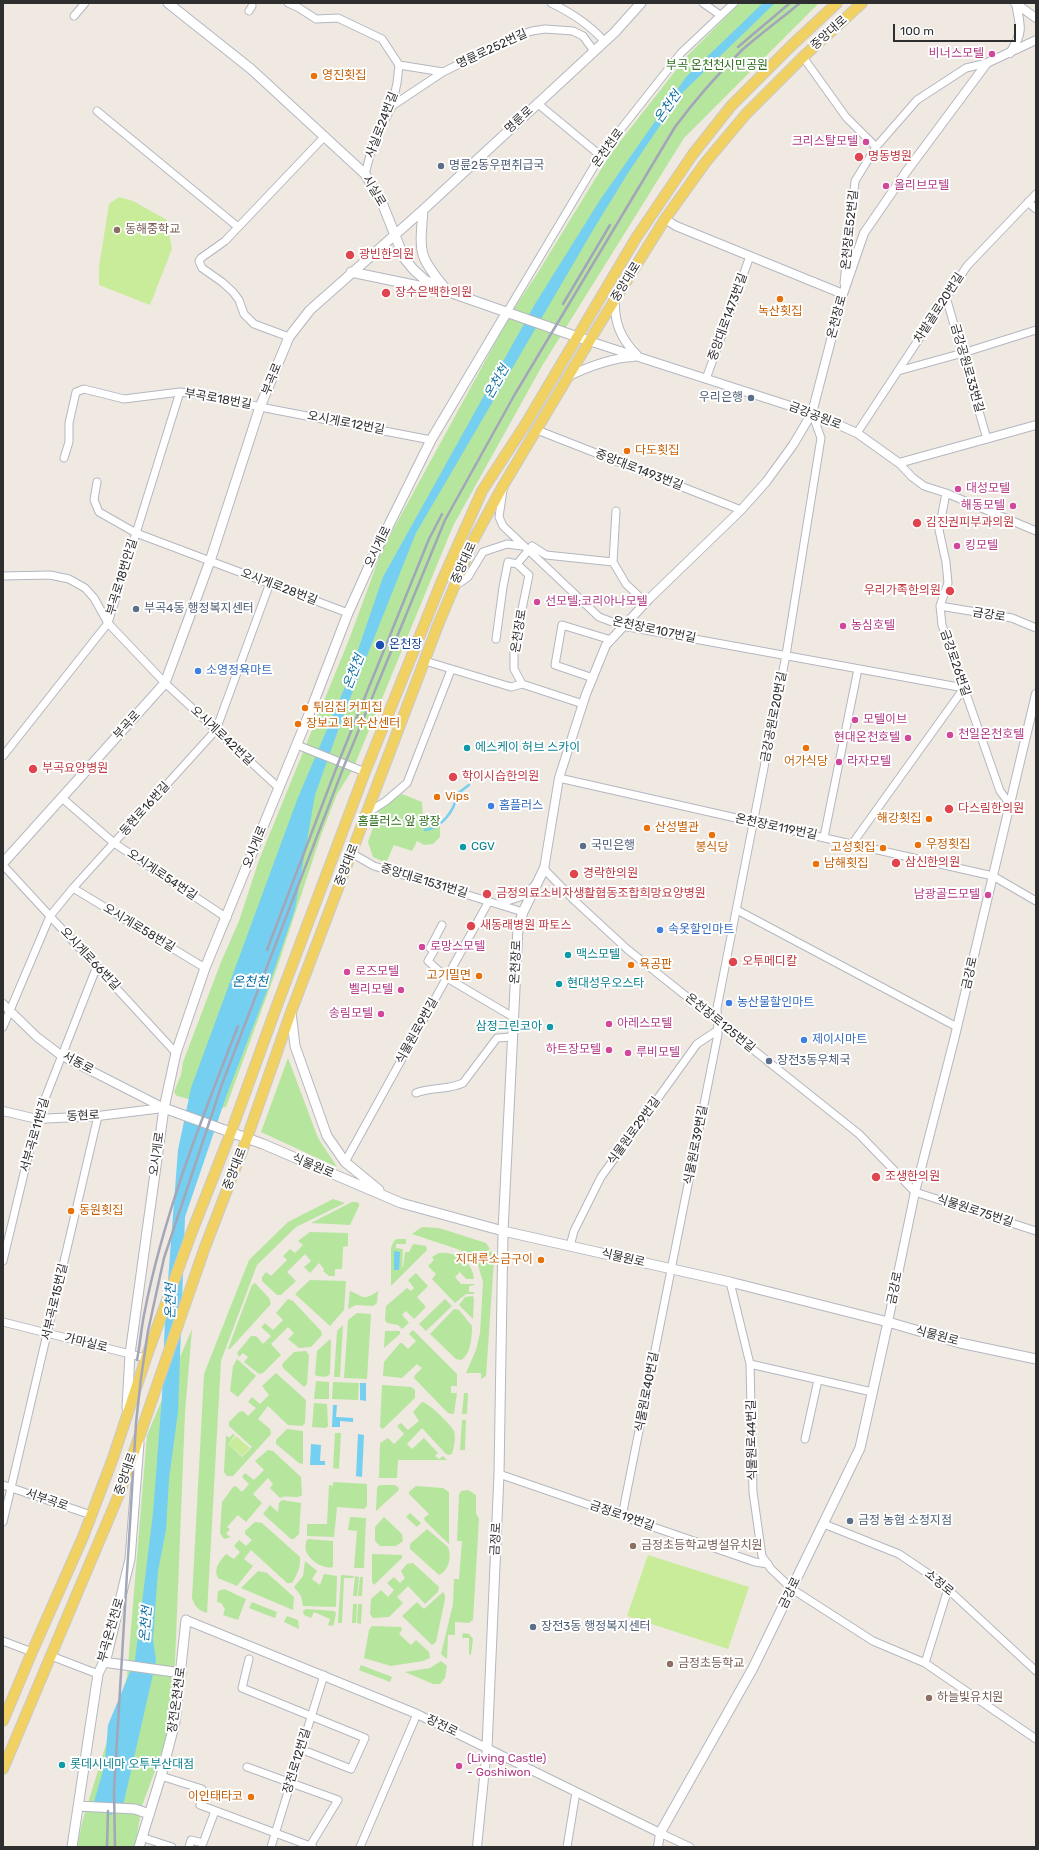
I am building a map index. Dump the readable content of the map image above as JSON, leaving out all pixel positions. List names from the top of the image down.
{
  "streets": {
    "main road": [
      "중앙대로",
      "명륜로",
      "시실로",
      "온천장로",
      "부곡로",
      "오시게로",
      "금강로",
      "식물원로",
      "금정로",
      "부곡온천천로",
      "장전온천천로"
    ],
    "street": [
      "명륜로252번길",
      "사실로24번길",
      "온천천로",
      "온천장로52번길",
      "차밭골로20번길",
      "중앙대로1473번길",
      "금강공원로33번길",
      "부곡로18번길",
      "금강공원로",
      "오시게로12번길",
      "중앙대로1493번길",
      "부곡로18번안길",
      "오시게로28번길",
      "온천장로107번길",
      "금강로26번길",
      "금강공원로20번길",
      "오시게로42번길",
      "동현로16번길",
      "온천장로119번길",
      "오시게로54번길",
      "중앙대로1531번길",
      "오시게로58번길",
      "오시게로66번길",
      "온천장로125번길",
      "식물원로9번길",
      "서동로",
      "동현로",
      "식물원로29번길",
      "서부곡로11번길",
      "식물원로39번길",
      "식물원로75번길",
      "서부곡로15번길",
      "가마실로",
      "식물원로40번길",
      "식물원로44번길",
      "서부곡로",
      "금정로19번길",
      "소정로",
      "장전로",
      "장전로12번길"
    ]
  },
  "crossings": [
    ["중앙대로", "시실로"],
    ["중앙대로", "금강공원로"],
    ["중앙대로", "중앙대로1493번길"],
    ["중앙대로", "오시게로"],
    ["중앙대로", "온천장로107번길"],
    ["중앙대로", "중앙대로1531번길"],
    ["중앙대로", "식물원로"],
    ["중앙대로", "가마실로"],
    ["중앙대로", "서부곡로"],
    ["중앙대로", "부곡온천천로"],
    ["명륜로252번길", "명륜로"],
    ["명륜로252번길", "사실로24번길"],
    ["명륜로", "시실로"],
    ["명륜로", "부곡로"],
    ["사실로24번길", "시실로"],
    ["온천천로", "시실로"],
    ["온천천로", "오시게로"],
    ["시실로", "부곡로"],
    ["시실로", "금강공원로"],
    ["시실로", "오시게로"],
    ["온천장로52번길", "온천장로"],
    ["차밭골로20번길", "금강공원로33번길"],
    ["차밭골로20번길", "금강공원로"],
    ["중앙대로1473번길", "금강공원로"],
    ["온천장로", "금강공원로"],
    ["온천장로", "중앙대로1493번길"],
    ["온천장로", "온천장로107번길"],
    ["온천장로", "금강공원로20번길"],
    ["온천장로", "온천장로119번길"],
    ["온천장로", "중앙대로1531번길"],
    ["온천장로", "온천장로125번길"],
    ["온천장로", "식물원로"],
    ["온천장로", "금정로"],
    ["부곡로", "부곡로18번길"],
    ["부곡로", "오시게로12번길"],
    ["부곡로", "오시게로28번길"],
    ["부곡로", "오시게로42번길"],
    ["부곡로", "오시게로54번길"],
    ["부곡로", "오시게로66번길"],
    ["부곡로18번길", "오시게로12번길"],
    ["부곡로18번길", "부곡로18번안길"],
    ["금강공원로", "금강공원로20번길"],
    ["오시게로12번길", "오시게로"],
    ["오시게로", "오시게로28번길"],
    ["오시게로", "오시게로42번길"],
    ["오시게로", "오시게로54번길"],
    ["오시게로", "오시게로58번길"],
    ["오시게로", "오시게로66번길"],
    ["오시게로", "서동로"],
    ["오시게로", "동현로"],
    ["오시게로", "식물원로"],
    ["오시게로", "가마실로"],
    ["부곡로18번안길", "오시게로42번길"],
    ["오시게로28번길", "동현로16번길"],
    ["금강로", "금강로26번길"],
    ["금강로", "온천장로119번길"],
    ["금강로", "온천장로125번길"],
    ["금강로", "식물원로"],
    ["금강로", "식물원로75번길"],
    ["금강로", "식물원로44번길"],
    ["금강로", "소정로"],
    ["금강로", "장전로"],
    ["온천장로107번길", "금강로26번길"],
    ["온천장로107번길", "금강공원로20번길"],
    ["금강공원로20번길", "온천장로119번길"],
    ["금강공원로20번길", "온천장로125번길"],
    ["금강공원로20번길", "식물원로39번길"],
    ["오시게로42번길", "동현로16번길"],
    ["동현로16번길", "오시게로54번길"],
    ["동현로16번길", "오시게로58번길"],
    ["동현로16번길", "오시게로66번길"],
    ["동현로16번길", "서동로"],
    ["중앙대로1531번길", "식물원로9번길"],
    ["오시게로66번길", "서부곡로11번길"],
    ["온천장로125번길", "식물원로39번길"],
    ["온천장로125번길", "식물원로75번길"],
    ["서동로", "동현로"],
    ["서동로", "서부곡로11번길"],
    ["서동로", "식물원로"],
    ["동현로", "서부곡로11번길"],
    ["동현로", "식물원로"],
    ["동현로", "서부곡로15번길"],
    ["식물원로29번길", "식물원로39번길"],
    ["식물원로29번길", "식물원로"],
    ["식물원로39번길", "식물원로"],
    ["식물원로39번길", "식물원로40번길"],
    ["식물원로", "식물원로40번길"],
    ["식물원로", "식물원로44번길"],
    ["식물원로", "금정로"],
    ["서부곡로15번길", "가마실로"],
    ["서부곡로15번길", "서부곡로"],
    ["식물원로40번길", "금정로19번길"],
    ["식물원로44번길", "금정로19번길"],
    ["금정로19번길", "금정로"],
    ["금정로", "장전로"],
    ["장전온천천로", "장전로"],
    ["장전로", "장전로12번길"]
  ],
  "water": ["온천천"],
  "parks": ["부곡 온천천시민공원", "홈플러스 앞 광장"],
  "places": [
    "비너스모텔",
    "영진횟집",
    "크리스탈모텔",
    "명동병원",
    "명륜2동우편취급국",
    "올리브모텔",
    "동해중학교",
    "광빈한의원",
    "장수은백한의원",
    "녹산횟집",
    "우리은행",
    "다도횟집",
    "대성모텔",
    "해동모텔",
    "김진권피부과의원",
    "킹모텔",
    "우리가족한의원",
    "선모텔;코리아나모텔",
    "부곡4동 행정복지센터",
    "농심호텔",
    "온천장",
    "소영정육마트",
    "튀김집 커피집",
    "모텔이브",
    "장보고 회 수산센터",
    "천일온천호텔",
    "현대온천호텔",
    "에스케이 허브 스카이",
    "어가식당",
    "라자모텔",
    "부곡요양병원",
    "학이시습한의원",
    "Vips",
    "홈플러스",
    "다스림한의원",
    "해강횟집",
    "산성별관",
    "봉식당",
    "우정횟집",
    "국민은행",
    "CGV",
    "고성횟집",
    "삼신한의원",
    "남해횟집",
    "경락한의원",
    "금정의료소비자생활협동조합희망요양병원",
    "남광골드모텔",
    "새동래병원 파토스",
    "속옷할인마트",
    "로망스모텔",
    "맥스모텔",
    "오투메디칼",
    "육공판",
    "로즈모텔",
    "고기밀면",
    "현대성우오스타",
    "벨리모텔",
    "농산물할인마트",
    "송림모텔",
    "아레스모텔",
    "삼정그린코아",
    "제이시마트",
    "하트장모텔",
    "루비모텔",
    "장전3동우체국",
    "조생한의원",
    "동원횟집",
    "지대루소금구이",
    "금정 농협 소정지점",
    "금정초등학교병설유치원",
    "장전3동 행정복지센터",
    "금정초등학교",
    "하늘빛유치원",
    "롯데시네마 오투부산대점",
    "(Living Castle) - Goshiwon",
    "이인태타코"
  ],
  "scale_bar": "100 m"
}
